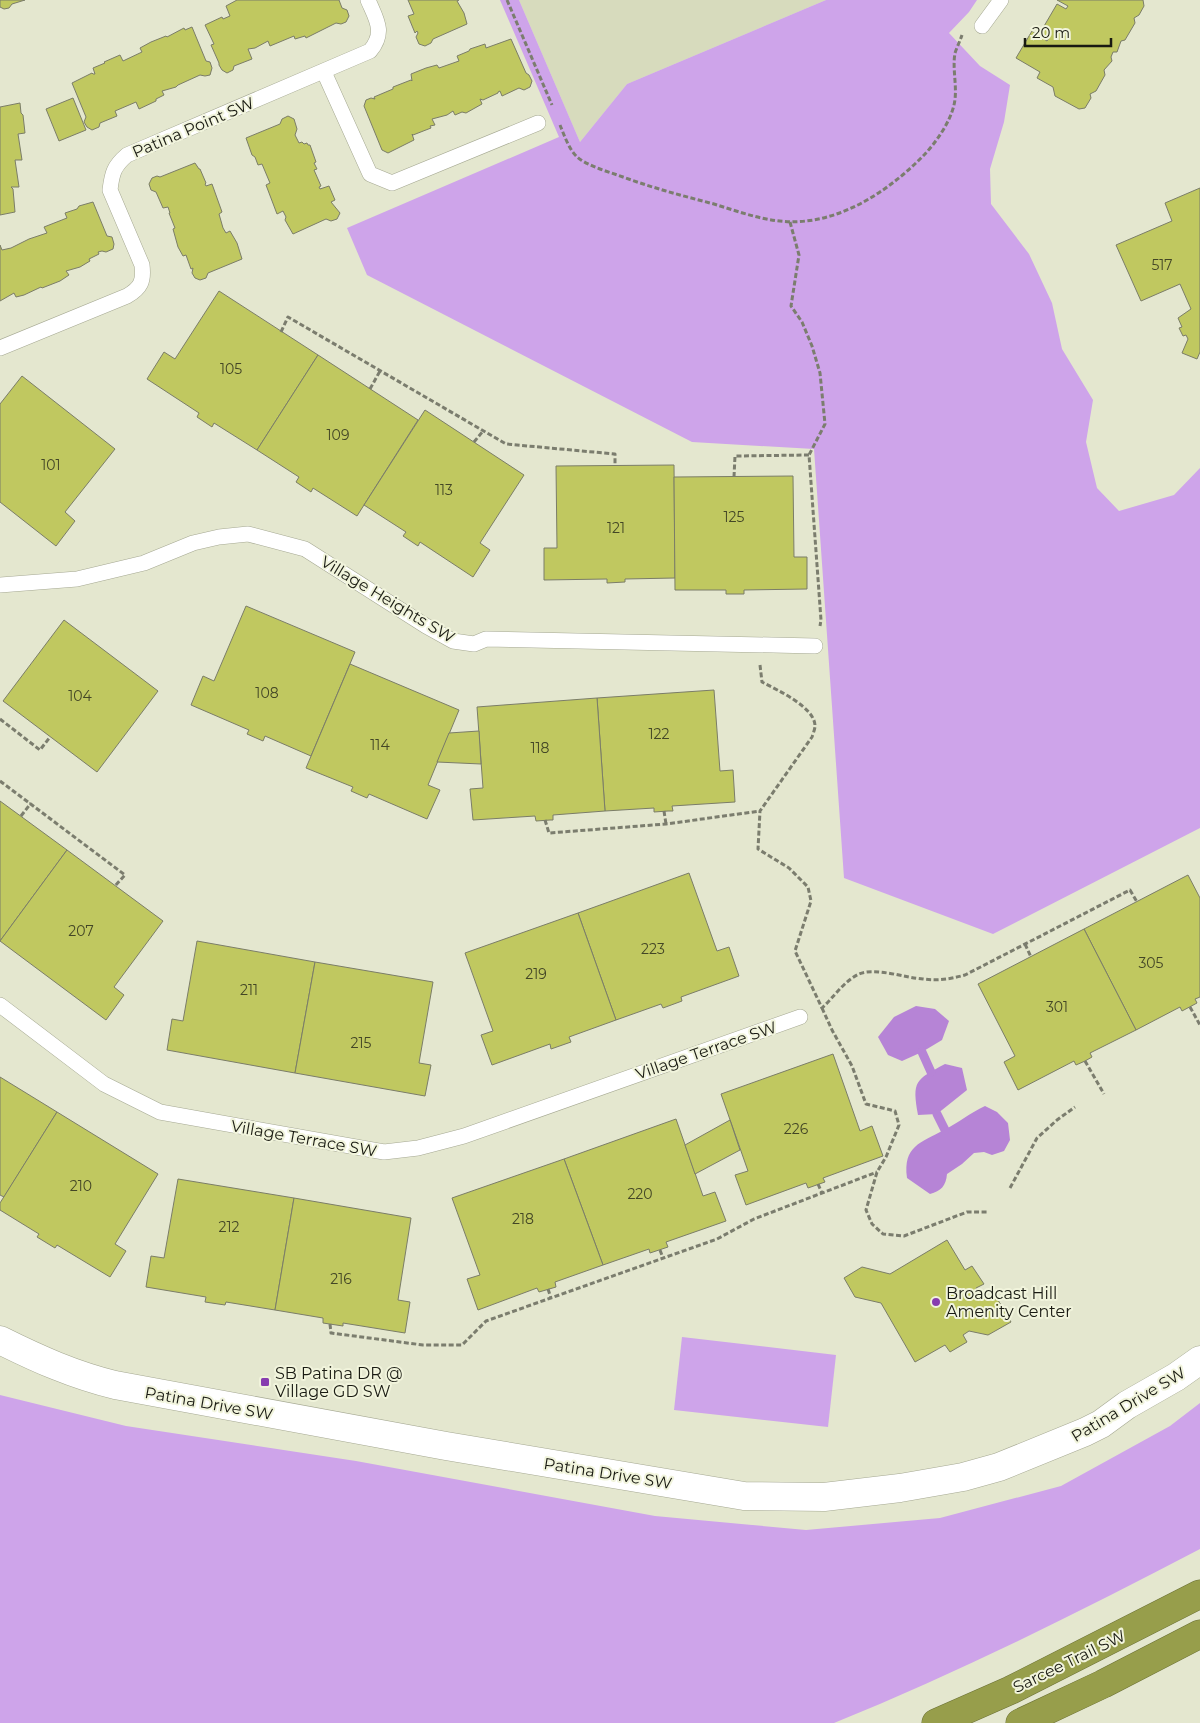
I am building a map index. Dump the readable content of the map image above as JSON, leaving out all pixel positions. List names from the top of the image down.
{
  "streets": {
    "highway": ["Sarcee Trail SW"],
    "street": ["Patina Drive SW"],
    "lane": ["Patina Point SW", "Village Heights SW", "Village Terrace SW"]
  },
  "places": {
    "other": ["Broadcast Hill Amenity Center"],
    "transit": ["SB Patina DR @ Village GD SW"]
  },
  "house_numbers": [
    "517",
    "105",
    "109",
    "101",
    "113",
    "125",
    "121",
    "108",
    "104",
    "122",
    "114",
    "118",
    "207",
    "223",
    "305",
    "219",
    "211",
    "301",
    "215",
    "226",
    "210",
    "220",
    "218",
    "212",
    "216"
  ],
  "scale_bar": "20 m"
}
